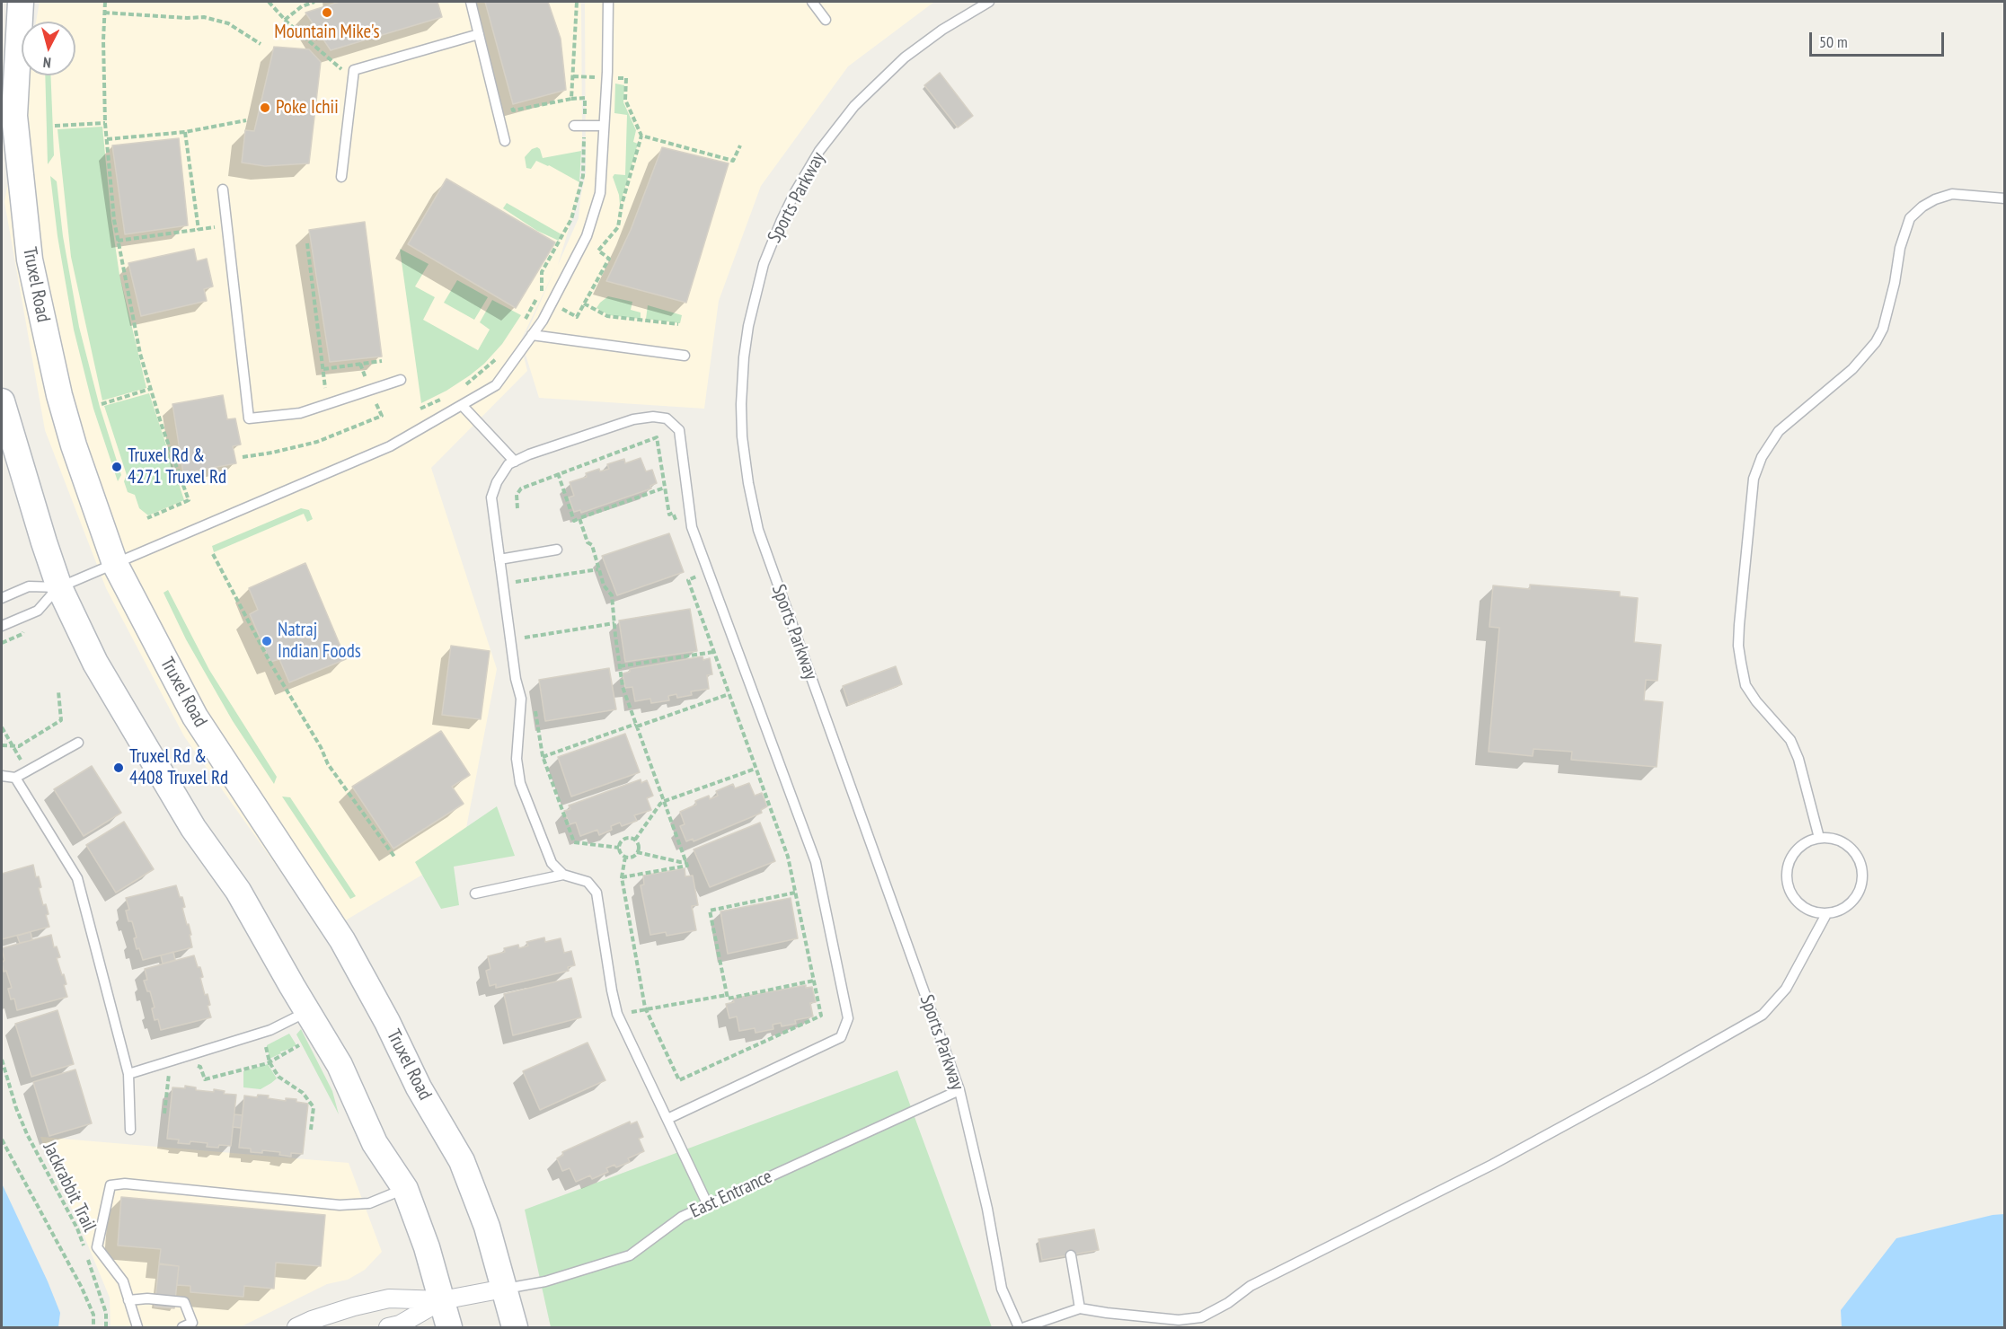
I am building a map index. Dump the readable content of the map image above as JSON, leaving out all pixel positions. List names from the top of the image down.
{
  "streets": {
    "main road": ["Truxel Road"],
    "lane": ["Sports Parkway", "East Entrance"],
    "path": ["Jackrabbit Trail"]
  },
  "crossings": [
    ["Sports Parkway", "East Entrance"],
    ["Truxel Road", "East Entrance"]
  ],
  "places": [
    "Mountain Mike's",
    "Poke Ichii",
    "Truxel Rd & 4271 Truxel Rd",
    "Natraj Indian Foods",
    "Truxel Rd & 4408 Truxel Rd"
  ],
  "scale_bar": "50 m",
  "north": "bottom"
}
